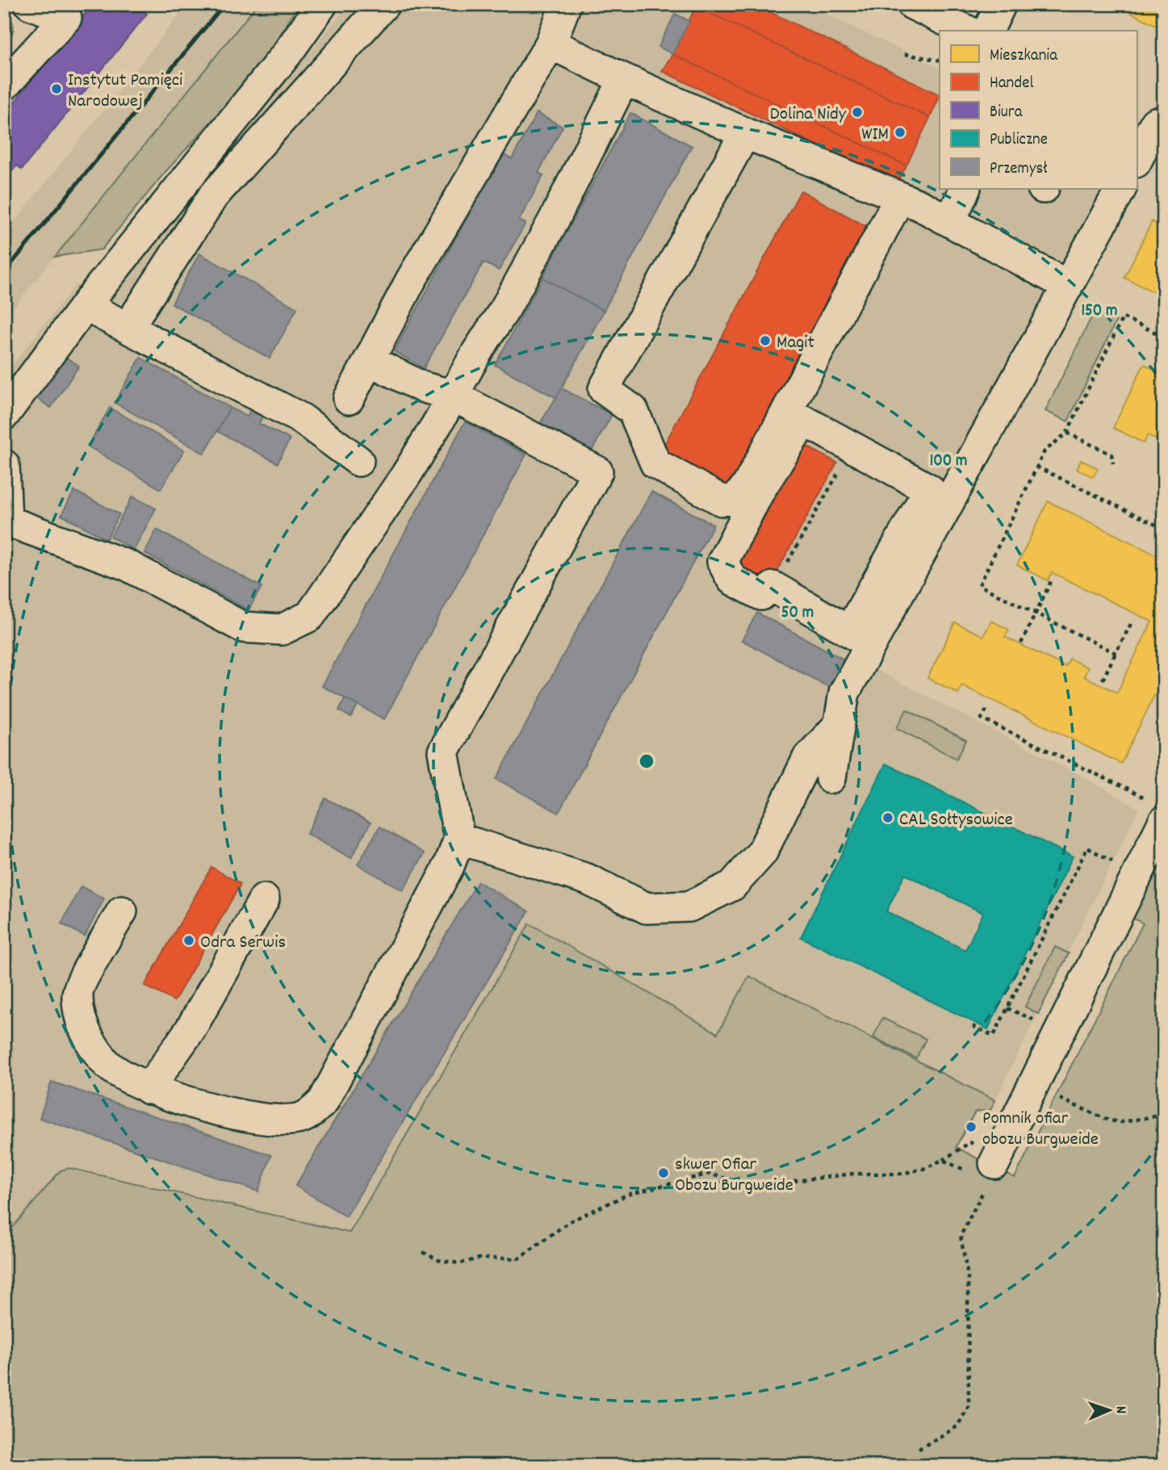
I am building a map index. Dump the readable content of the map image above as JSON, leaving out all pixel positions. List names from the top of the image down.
{
  "places": [
    "Instytut Pamięci Narodowej",
    "Dolina Nidy",
    "WIM",
    "Magit",
    "CAL Sołtysowice",
    "Odra Serwis",
    "Pomnik ofiar obozu Burgweide",
    "skwer Ofiar Obozu Burgweide"
  ],
  "legend": [
    "Mieszkania",
    "Handel",
    "Biura",
    "Publiczne",
    "Przemysł"
  ],
  "north": "right",
  "rings": ["150 m", "100 m", "50 m"]
}
